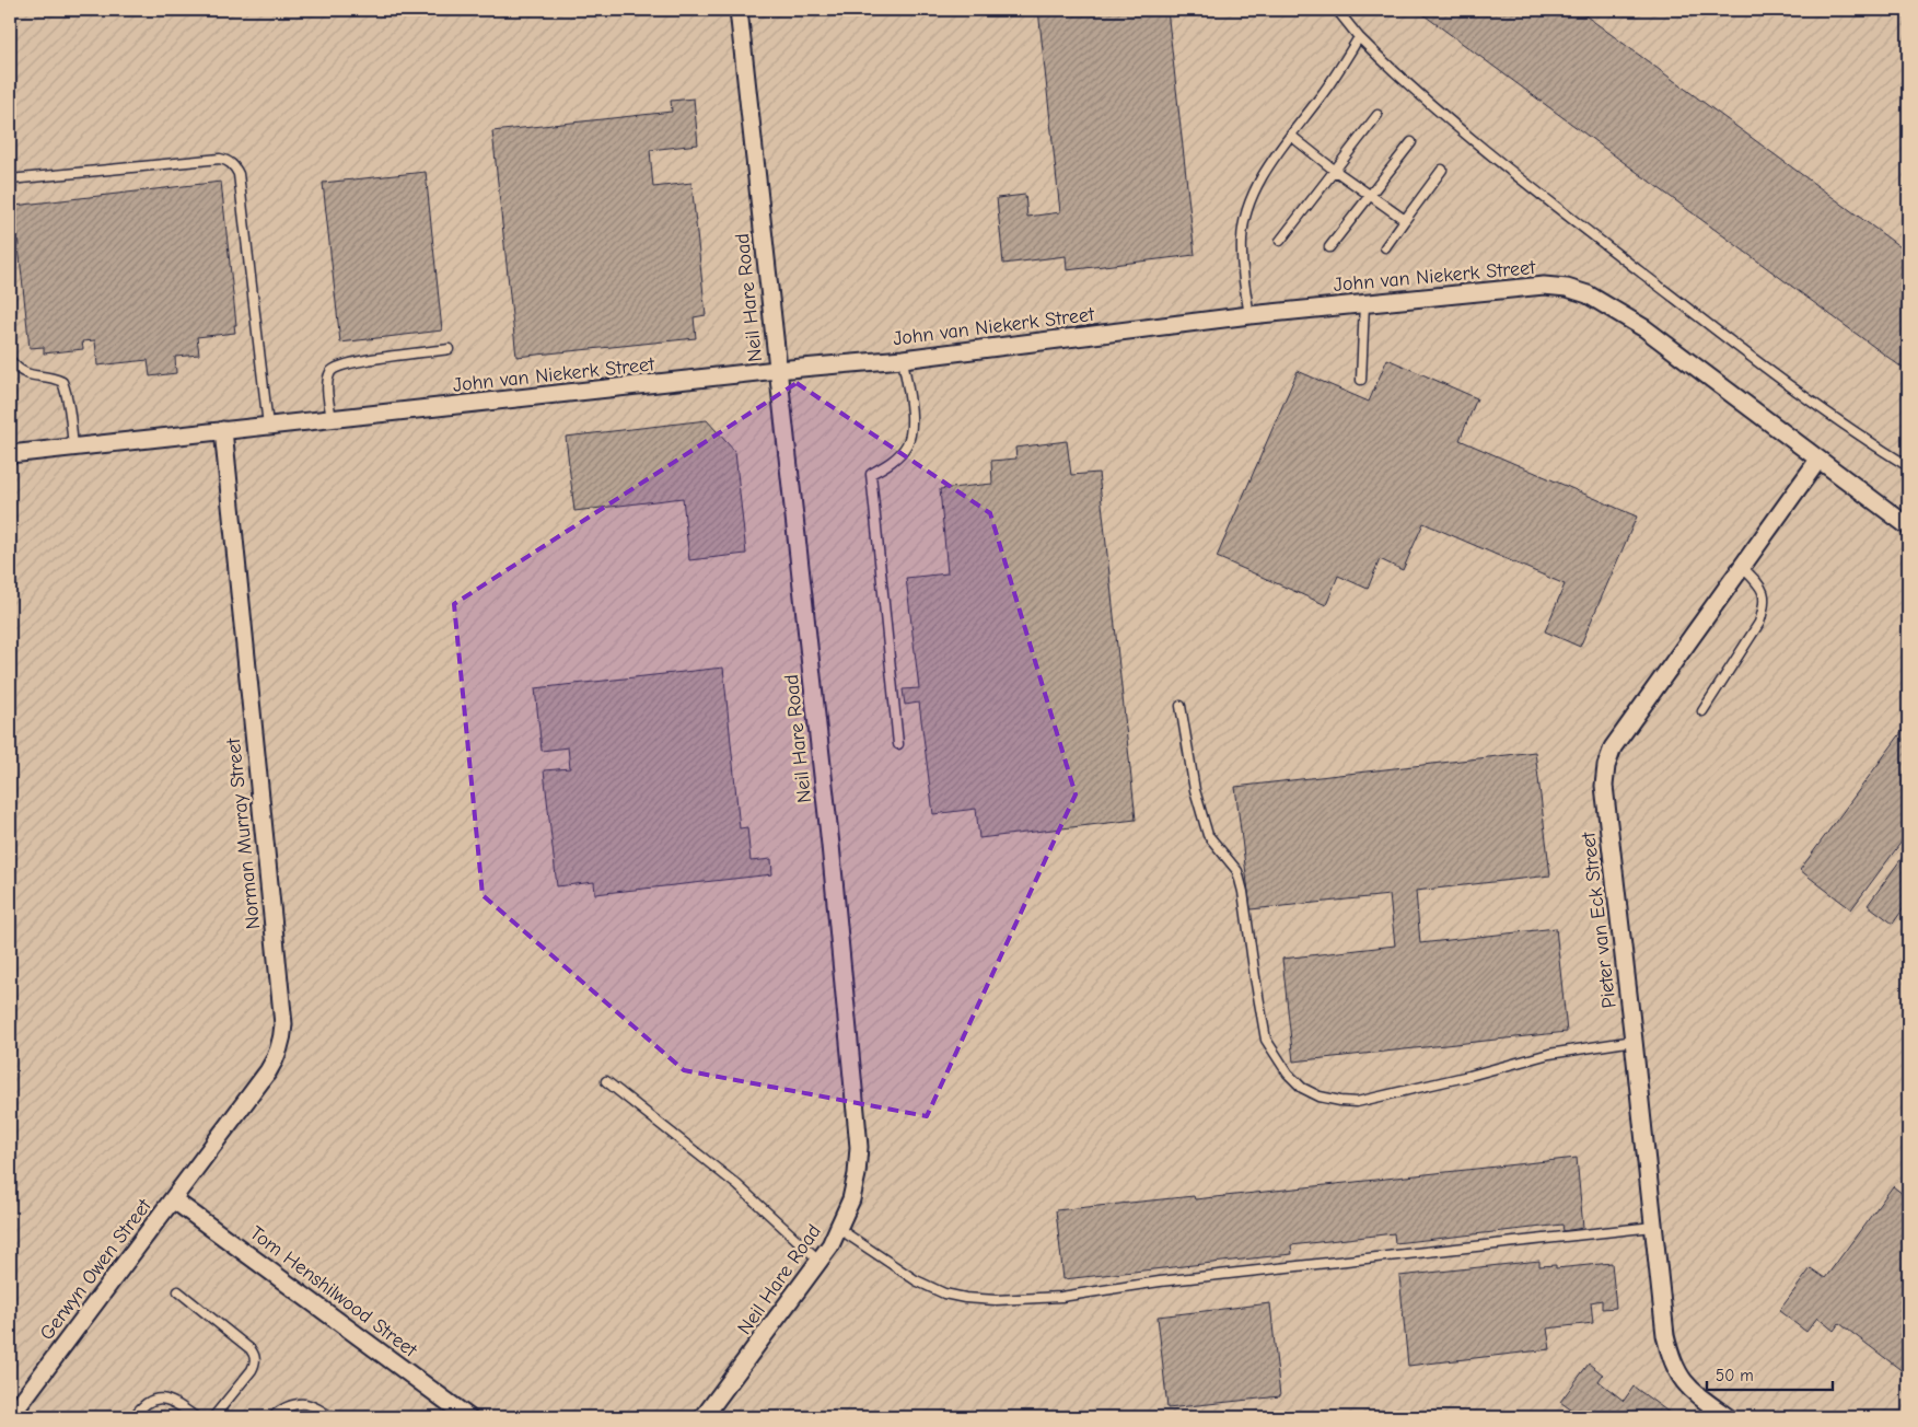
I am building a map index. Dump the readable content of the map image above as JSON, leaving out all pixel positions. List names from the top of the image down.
{
  "streets": {
    "street": [
      "John van Niekerk Street",
      "Neil Hare Road",
      "Norman Murray Street",
      "Pieter van Eck Street",
      "Gerwyn Owen Street",
      "Tom Henshilwood Street"
    ]
  },
  "crossings": [
    ["John van Niekerk Street", "Neil Hare Road"],
    ["John van Niekerk Street", "Norman Murray Street"],
    ["John van Niekerk Street", "Pieter van Eck Street"],
    ["Norman Murray Street", "Gerwyn Owen Street"],
    ["Norman Murray Street", "Tom Henshilwood Street"],
    ["Gerwyn Owen Street", "Tom Henshilwood Street"]
  ],
  "scale_bar": "50 m"
}
